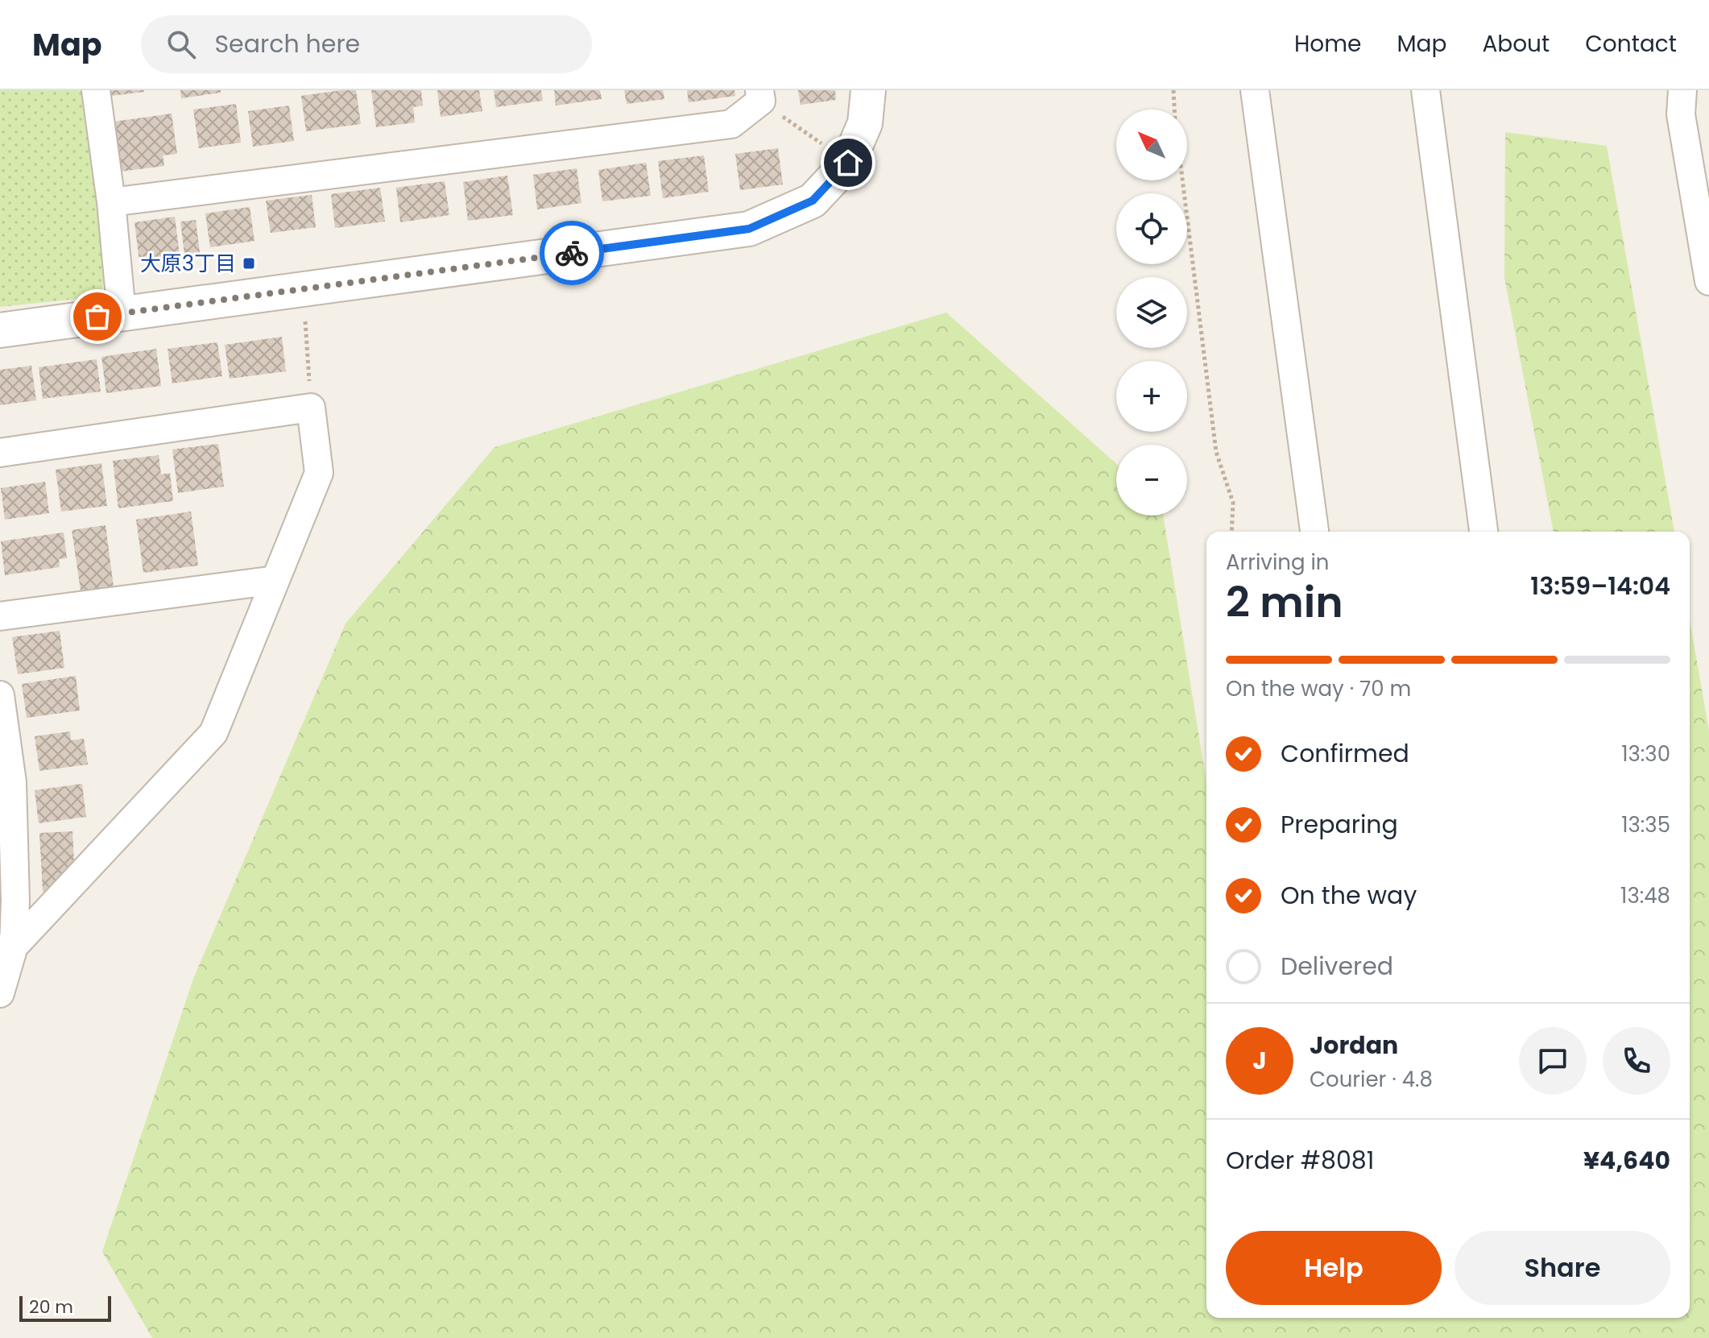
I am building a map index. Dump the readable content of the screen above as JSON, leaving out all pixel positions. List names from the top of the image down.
{
  "places": {
    "transit": ["大原3丁目"]
  },
  "scale_bar": "20 m",
  "north": "top left",
  "page": {
    "header": "Map",
    "search": "Search here",
    "nav": [
      "Home",
      "Map",
      "About",
      "Contact"
    ],
    "map_buttons": ["+", "−"],
    "heading": ["2 min", "Arriving in", "13:59–14:04"],
    "panel": [
      "Jordan",
      "Courier · 4.8",
      "Order #8081",
      "¥4,640"
    ],
    "bar": "On the way · 70 m",
    "list": [
      ["Confirmed", "13:30"],
      ["Preparing", "13:35"],
      ["On the way", "13:48"],
      "Delivered"
    ],
    "round": "J",
    "buttons": ["Help", "Share"],
    "scale": "20 m"
  }
}
